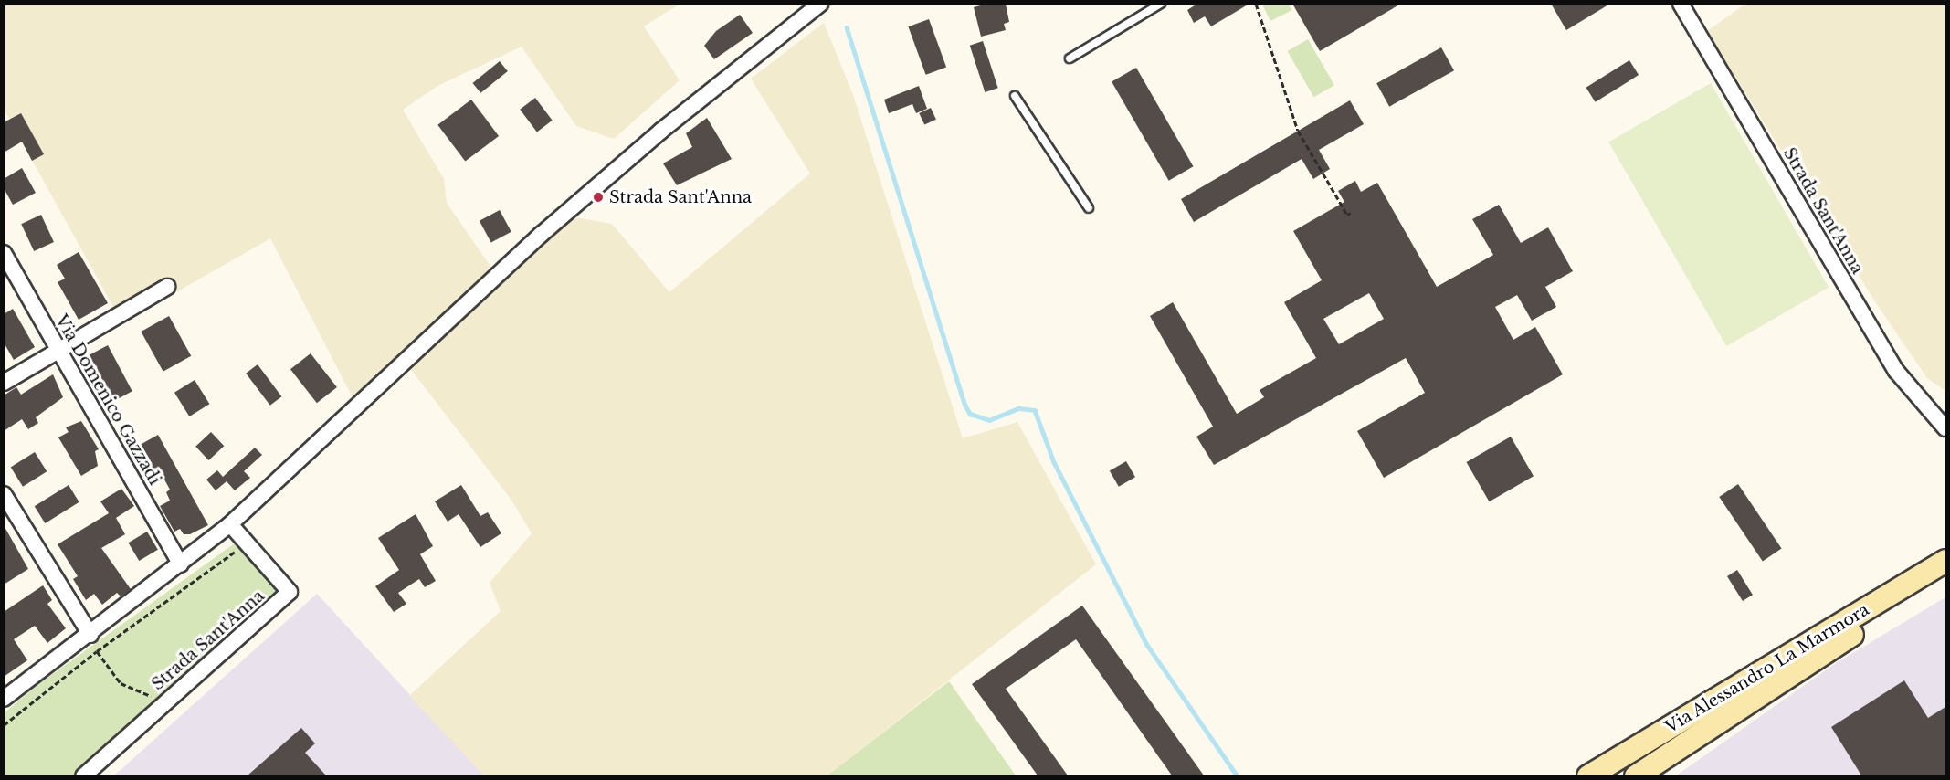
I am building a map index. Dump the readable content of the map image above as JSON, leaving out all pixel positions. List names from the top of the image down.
{
  "streets": {
    "main road": ["Via Alessandro La Marmora"],
    "street": ["Strada Sant'Anna", "Via Domenico Gazzadi"]
  },
  "places": ["Strada Sant'Anna"]
}
